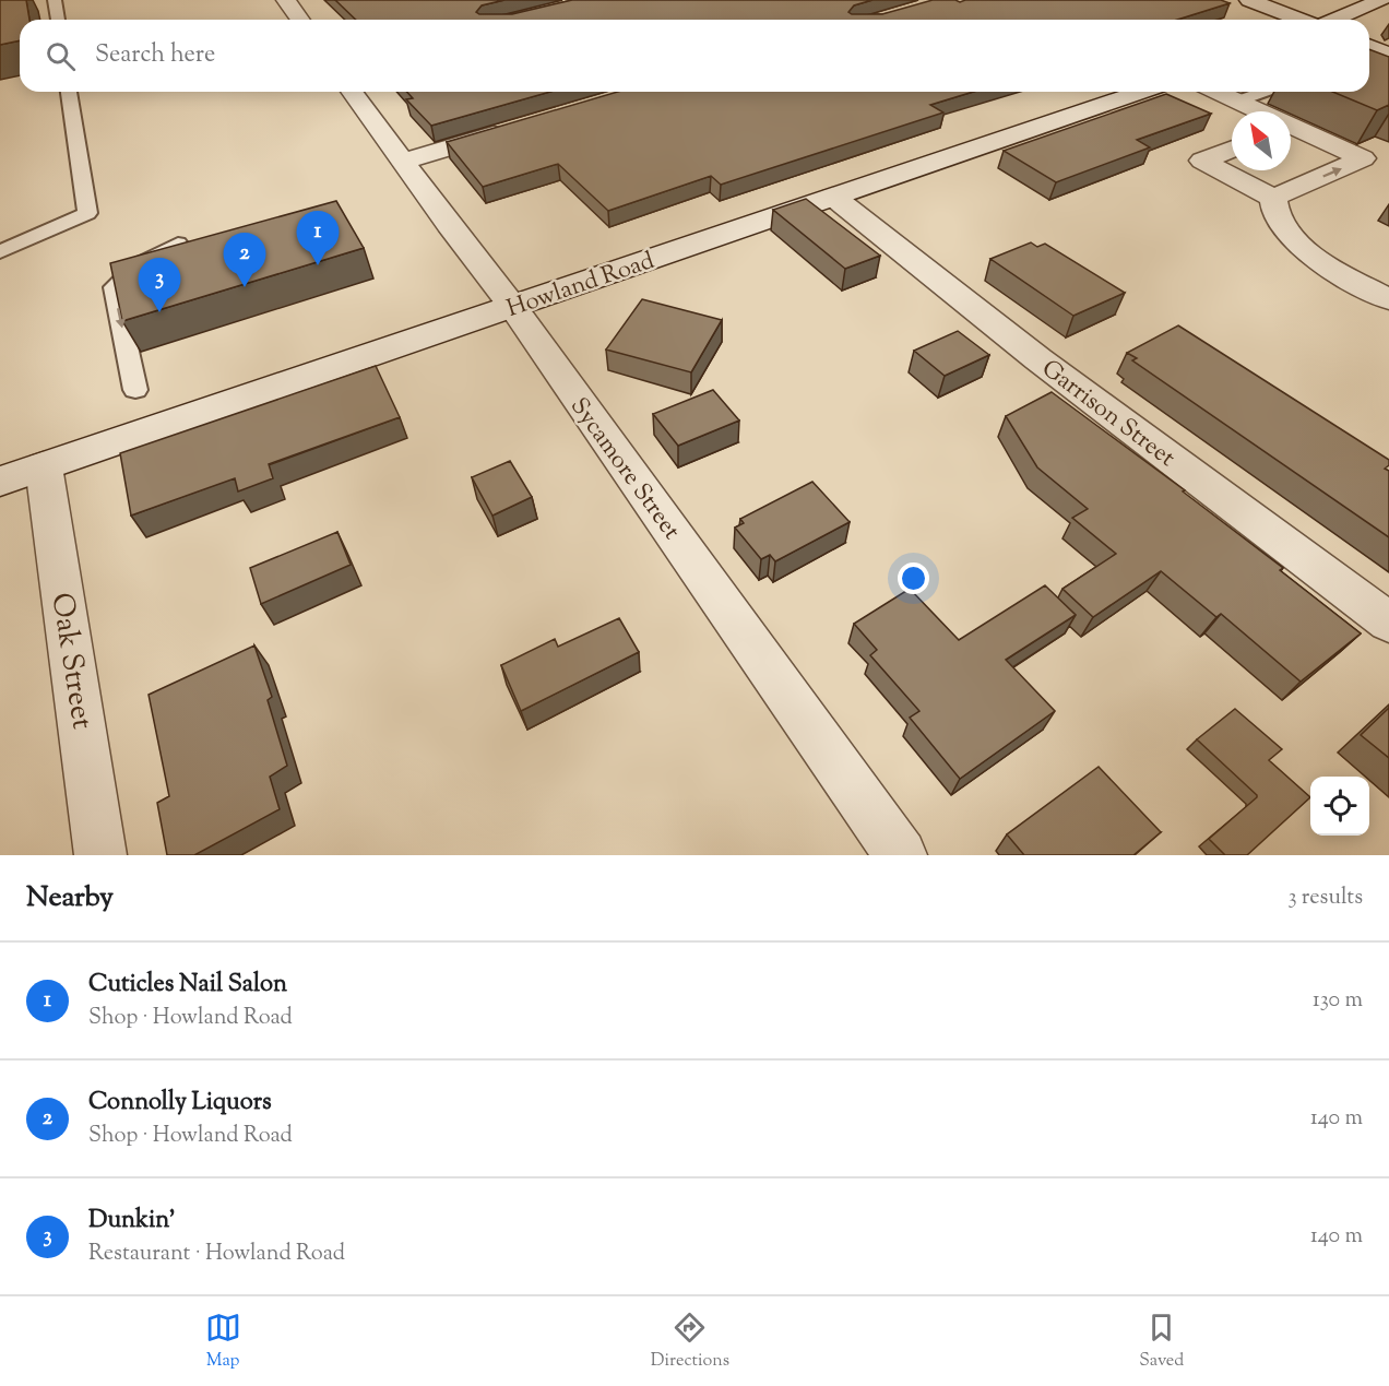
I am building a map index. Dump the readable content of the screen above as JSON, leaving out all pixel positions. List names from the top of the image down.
{
  "streets": {
    "street": [
      "Howland Road",
      "Garrison Street",
      "Sycamore Street",
      "Oak Street"
    ]
  },
  "crossings": [
    ["Howland Road", "Garrison Street"],
    ["Howland Road", "Sycamore Street"],
    ["Howland Road", "Oak Street"]
  ],
  "north": "top left",
  "page": {
    "search": "Search here",
    "pins": ["1", "2", "3"],
    "heading": ["Nearby", "3 results"],
    "list": [
      {
        "mark": "1",
        "name": "Cuticles Nail Salon",
        "note": "Shop · Howland Road",
        "value": "130 m"
      },
      {
        "mark": "2",
        "name": "Connolly Liquors",
        "note": "Shop · Howland Road",
        "value": "140 m"
      },
      {
        "mark": "3",
        "name": "Dunkin'",
        "note": "Restaurant · Howland Road",
        "value": "140 m"
      }
    ],
    "nav": ["Map", "Directions", "Saved"]
  }
}
